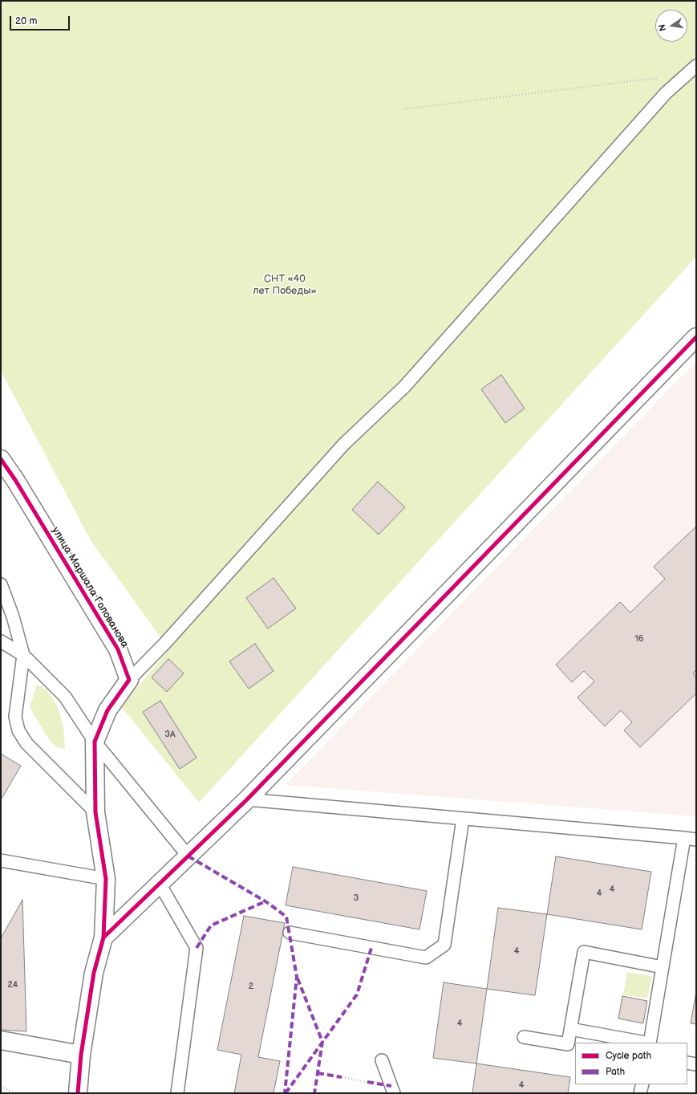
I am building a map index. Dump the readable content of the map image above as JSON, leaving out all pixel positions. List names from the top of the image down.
{
  "streets": {
    "street": ["улица Маршала Голованова"]
  },
  "parks": ["СНТ «40 лет Победы»"],
  "house_numbers": [
    "16",
    "3А",
    "4",
    "4",
    "3",
    "4",
    "24",
    "2",
    "4",
    "4"
  ],
  "legend": ["Cycle path", "Path"],
  "scale_bar": "20 m",
  "north": "left"
}
